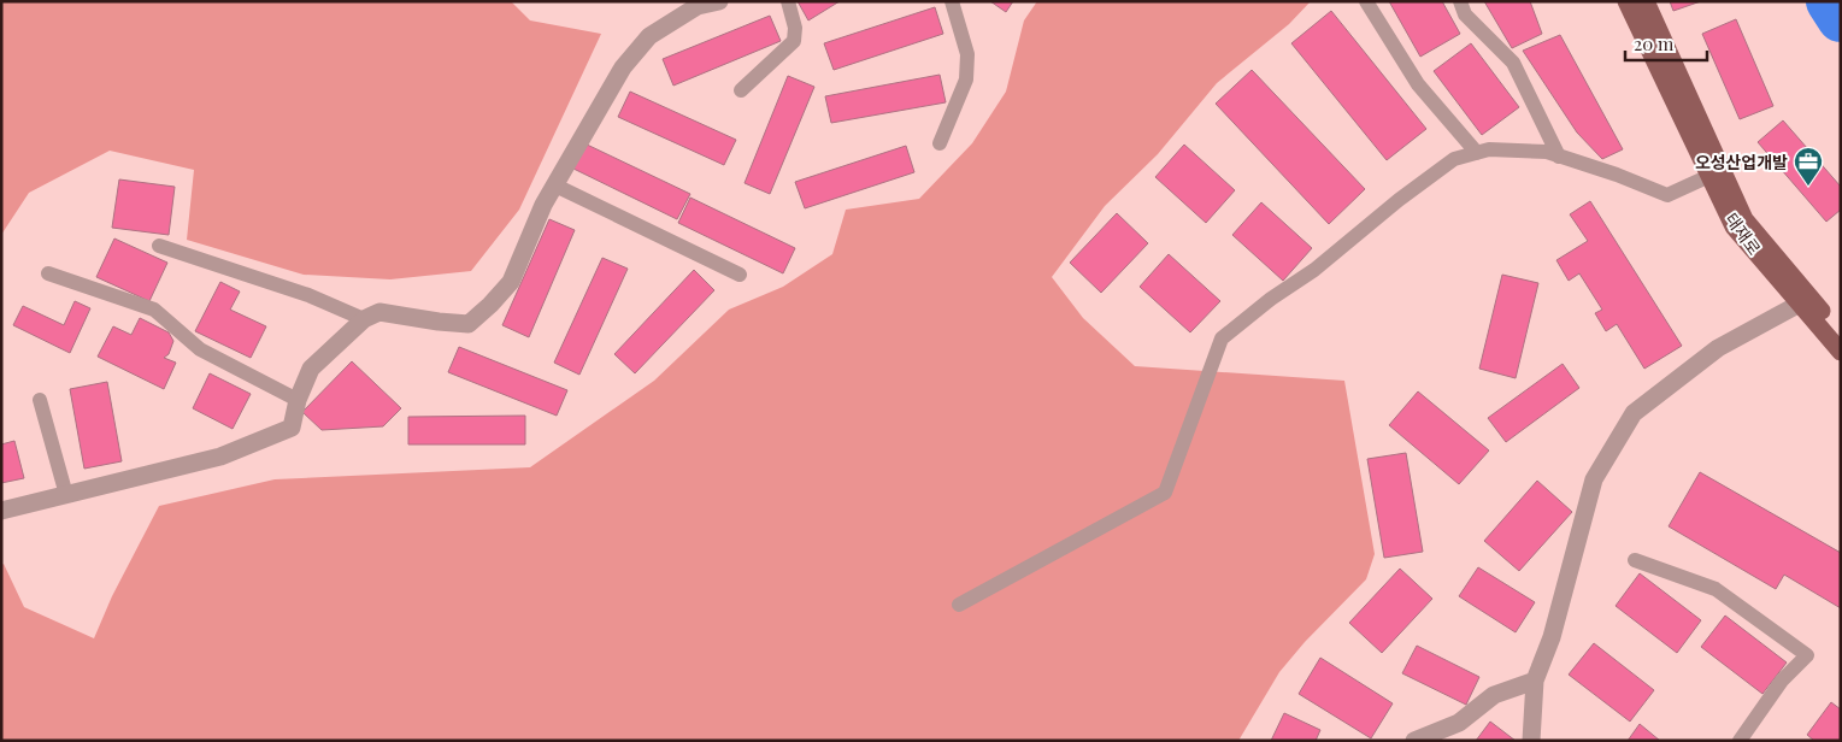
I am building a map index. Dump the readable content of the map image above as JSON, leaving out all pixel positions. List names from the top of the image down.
{
  "streets": {
    "main road": ["태재로"]
  },
  "places": {
    "office": ["오성산업개발"]
  },
  "scale_bar": "20 m"
}
